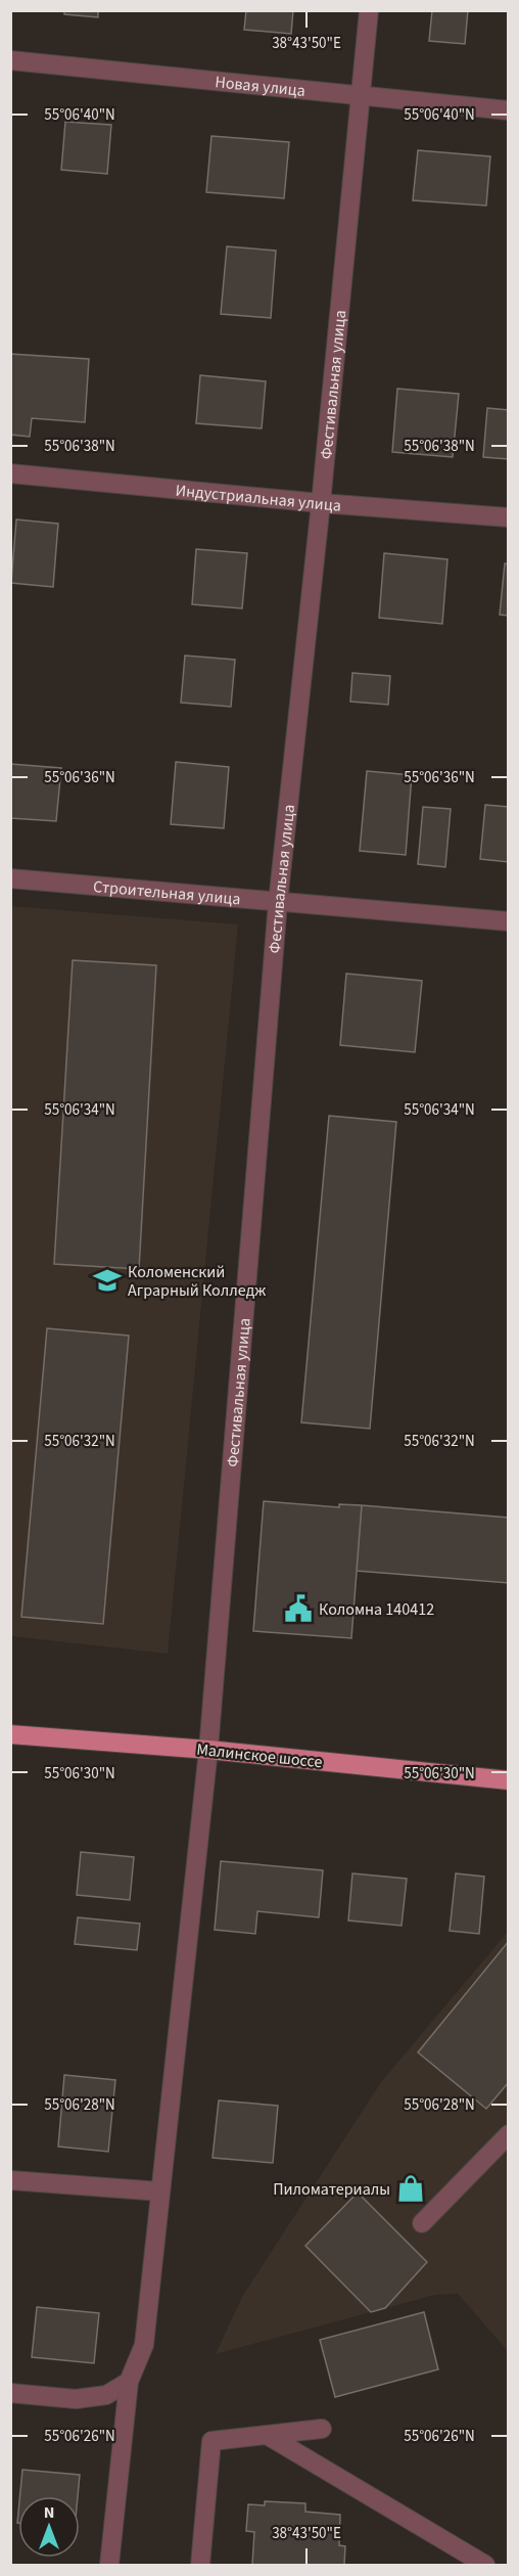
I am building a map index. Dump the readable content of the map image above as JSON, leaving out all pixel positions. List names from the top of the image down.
{
  "streets": {
    "main road": ["Малинское шоссе"],
    "street": [
      "Новая улица",
      "Фестивальная улица",
      "Индустриальная улица",
      "Строительная улица"
    ]
  },
  "crossings": [
    ["Новая улица", "Фестивальная улица"],
    ["Фестивальная улица", "Индустриальная улица"],
    ["Фестивальная улица", "Строительная улица"],
    ["Фестивальная улица", "Малинское шоссе"]
  ],
  "places": {
    "school or university": ["Коломенский Аграрный Колледж"],
    "public building": ["Коломна 140412"],
    "shop": ["Пиломатериалы"]
  },
  "north": "top",
  "coordinates": [
    "38°43'50\"E",
    "55°06'40\"N",
    "55°06'38\"N",
    "55°06'36\"N",
    "55°06'34\"N",
    "55°06'32\"N",
    "55°06'30\"N",
    "55°06'28\"N",
    "55°06'26\"N"
  ]
}
